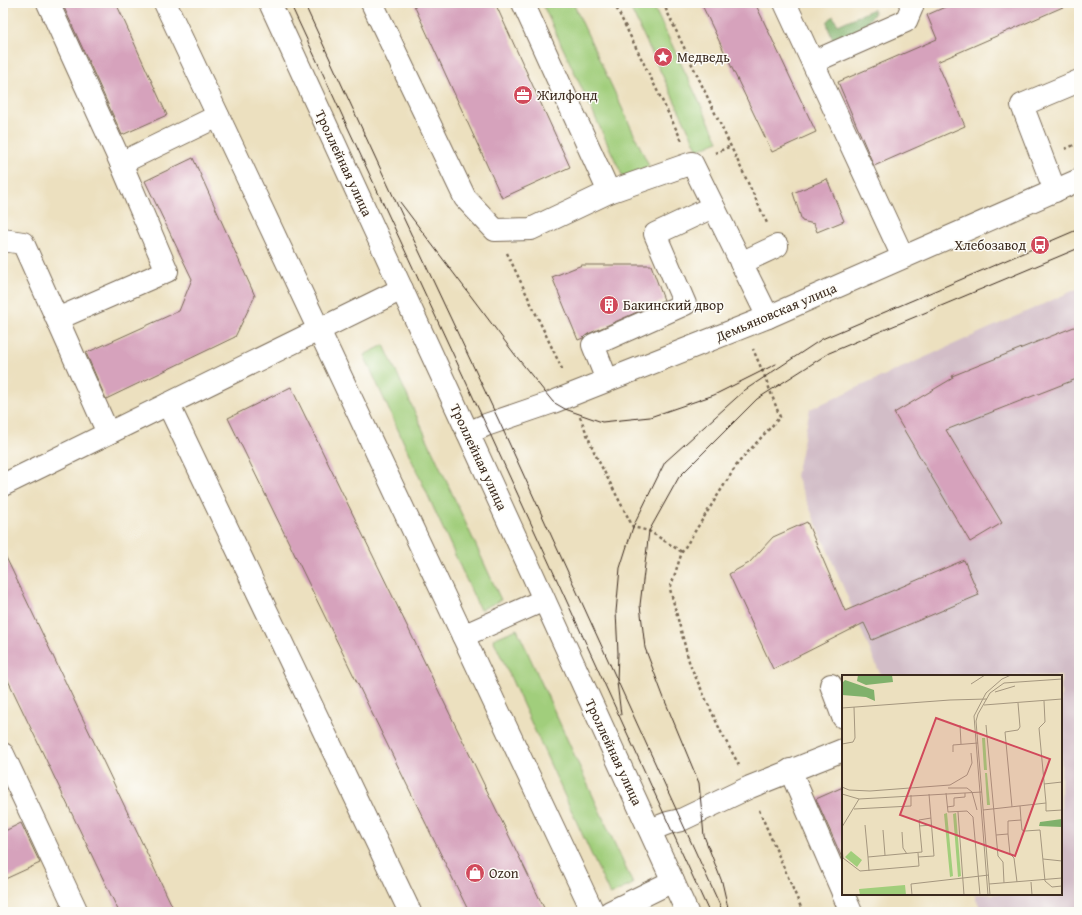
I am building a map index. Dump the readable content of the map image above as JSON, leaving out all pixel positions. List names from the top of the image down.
{
  "streets": {
    "main road": ["Троллейная улица", "Демьяновская улица"]
  },
  "crossings": [
    ["Троллейная улица", "Демьяновская улица"]
  ],
  "places": {
    "place": ["Медведь"],
    "office": ["Жилфонд"],
    "bus stop": ["Хлебозавод"],
    "building": ["Бакинский двор"],
    "shop": ["Ozon"]
  }
}
